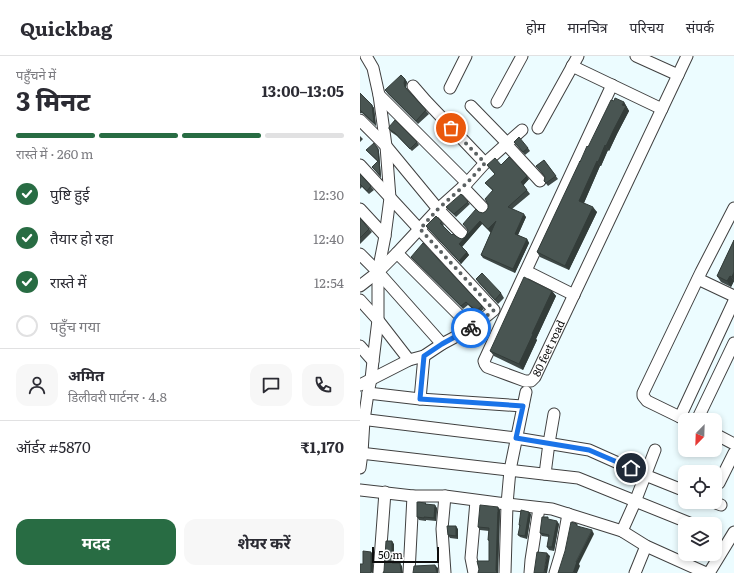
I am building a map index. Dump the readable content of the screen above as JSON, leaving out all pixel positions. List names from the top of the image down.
{
  "streets": {
    "street": ["80 feet road"]
  },
  "scale_bar": "50 m",
  "north": "bottom left",
  "page": {
    "header": "Quickbag",
    "nav": [
      "होम",
      "मानचित्र",
      "परिचय",
      "संपर्क"
    ],
    "heading": ["3 मिनट", "पहुँचने में", "13:00–13:05"],
    "panel": [
      "अमित",
      "डिलीवरी पार्टनर · 4.8",
      "ऑर्डर #5870",
      "₹1,170"
    ],
    "bar": "रास्ते में · 260 m",
    "list": [
      ["पुष्टि हुई", "12:30"],
      ["तैयार हो रहा", "12:40"],
      ["रास्ते में", "12:54"],
      "पहुँच गया"
    ],
    "buttons": ["मदद", "शेयर करें"],
    "scale": "50 m"
  }
}
